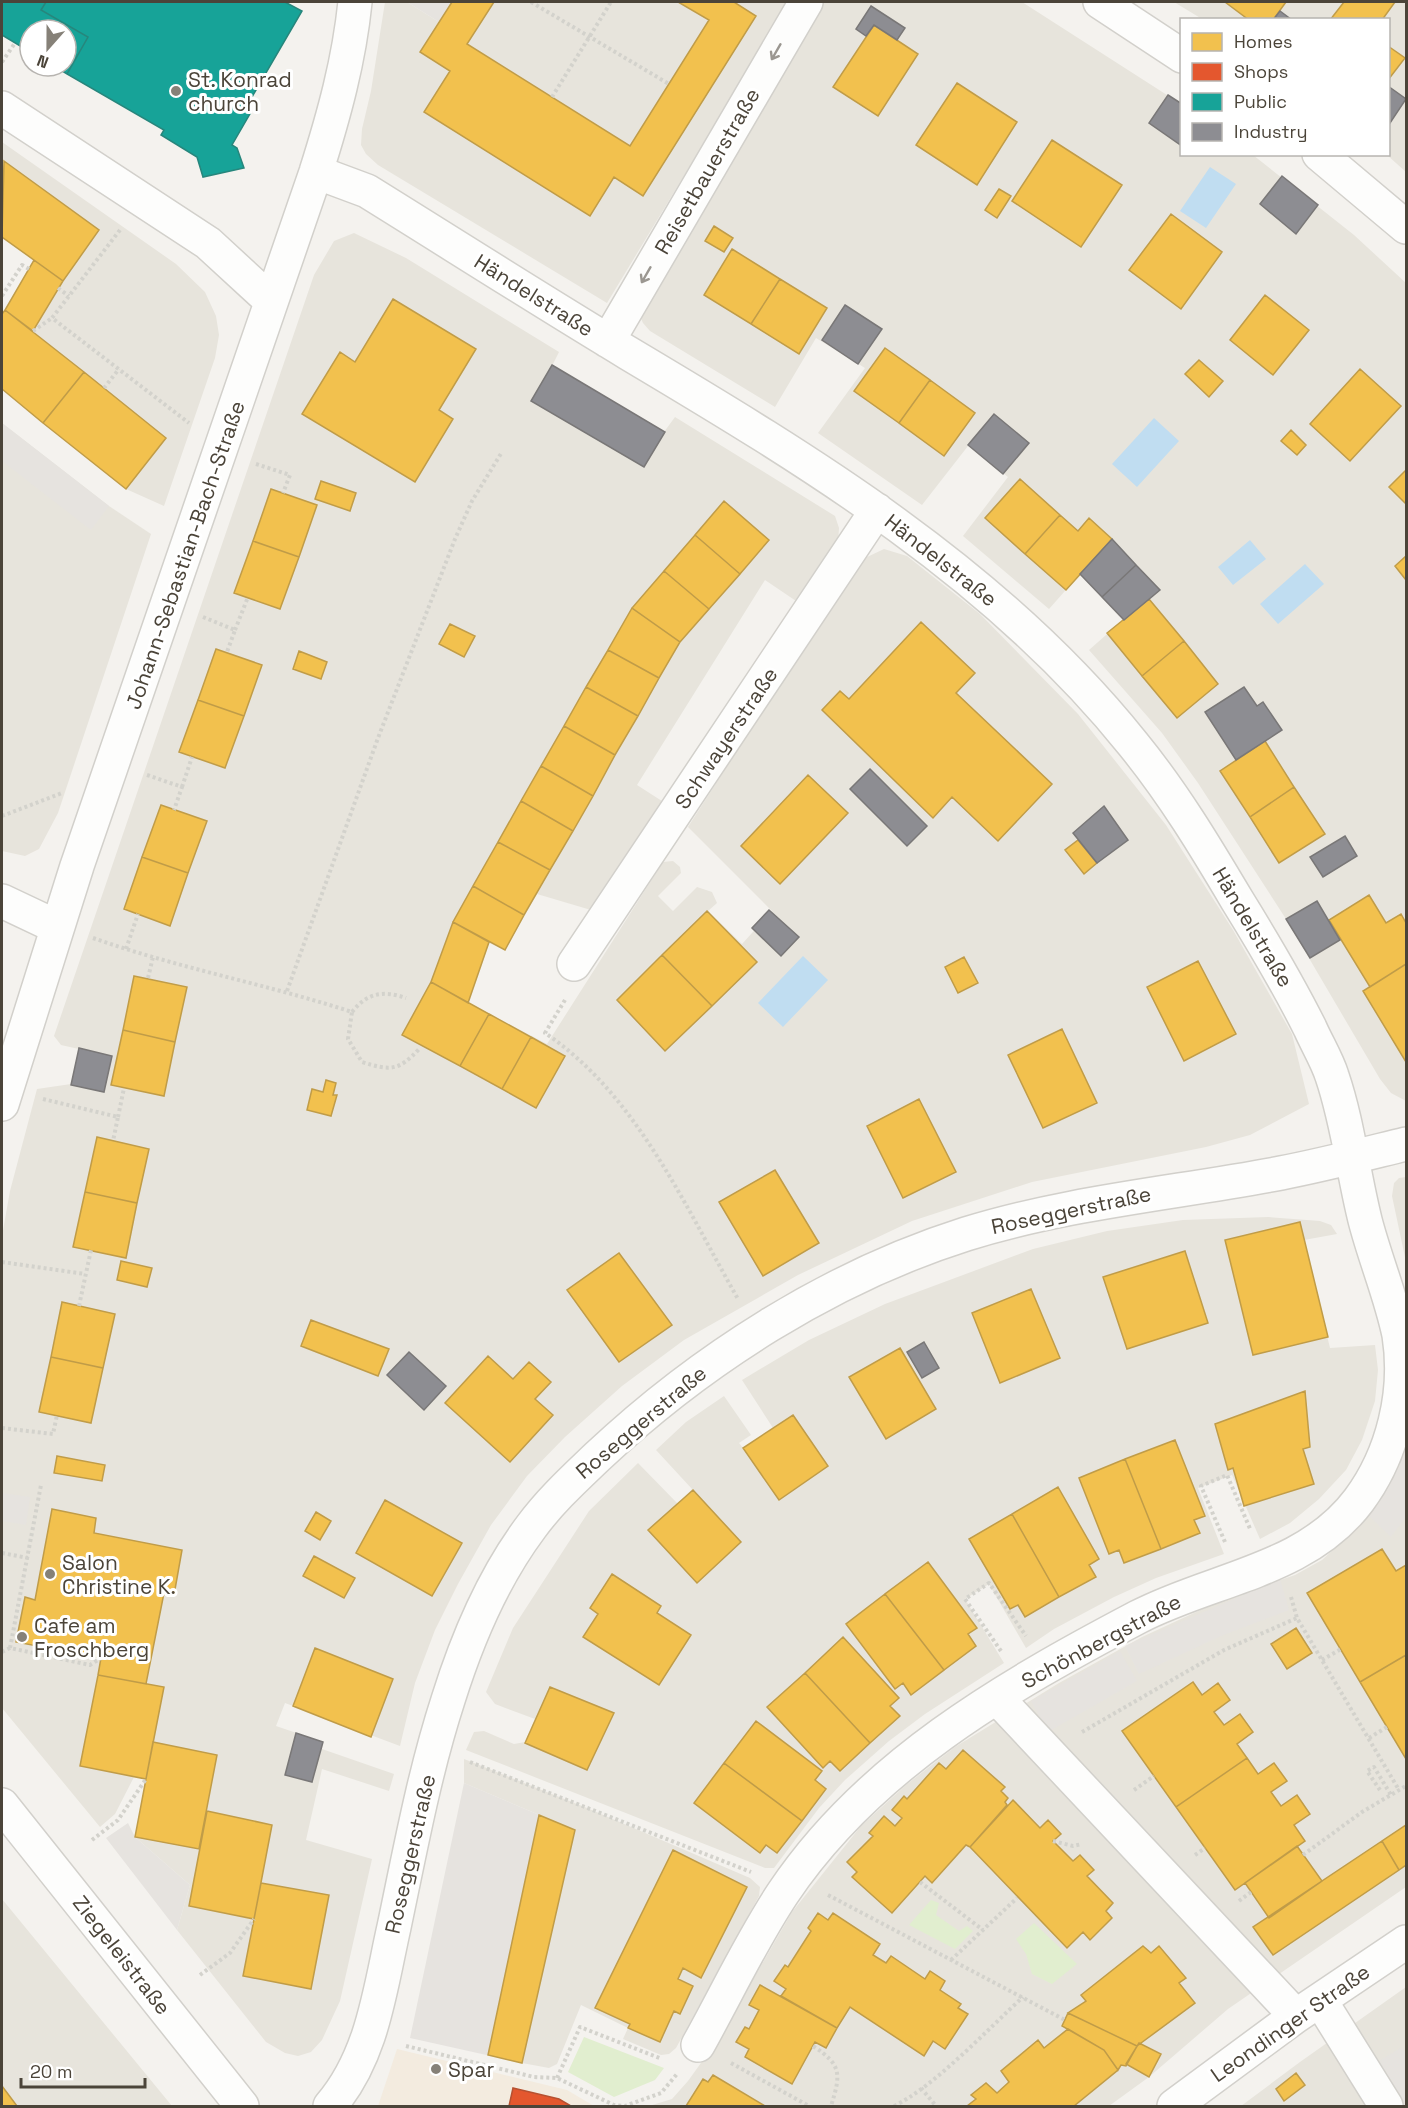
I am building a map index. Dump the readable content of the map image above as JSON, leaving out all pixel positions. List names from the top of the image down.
{
  "streets": {
    "street": [
      "Reisetbauerstraße",
      "Händelstraße",
      "Johann-Sebastian-Bach-Straße",
      "Schwayerstraße",
      "Roseggerstraße",
      "Schönbergstraße",
      "Ziegeleistraße",
      "Leondinger Straße"
    ]
  },
  "crossings": [
    ["Reisetbauerstraße", "Händelstraße"],
    ["Händelstraße", "Johann-Sebastian-Bach-Straße"],
    ["Händelstraße", "Schwayerstraße"],
    ["Händelstraße", "Roseggerstraße"],
    ["Händelstraße", "Schönbergstraße"],
    ["Roseggerstraße", "Schönbergstraße"]
  ],
  "one_way": ["Reisetbauerstraße"],
  "places": [
    "St. Konrad church",
    "Salon Christine K.",
    "Cafe am Froschberg",
    "Spar"
  ],
  "legend": [
    "Homes",
    "Shops",
    "Public",
    "Industry"
  ],
  "scale_bar": "20 m",
  "north": "bottom"
}
